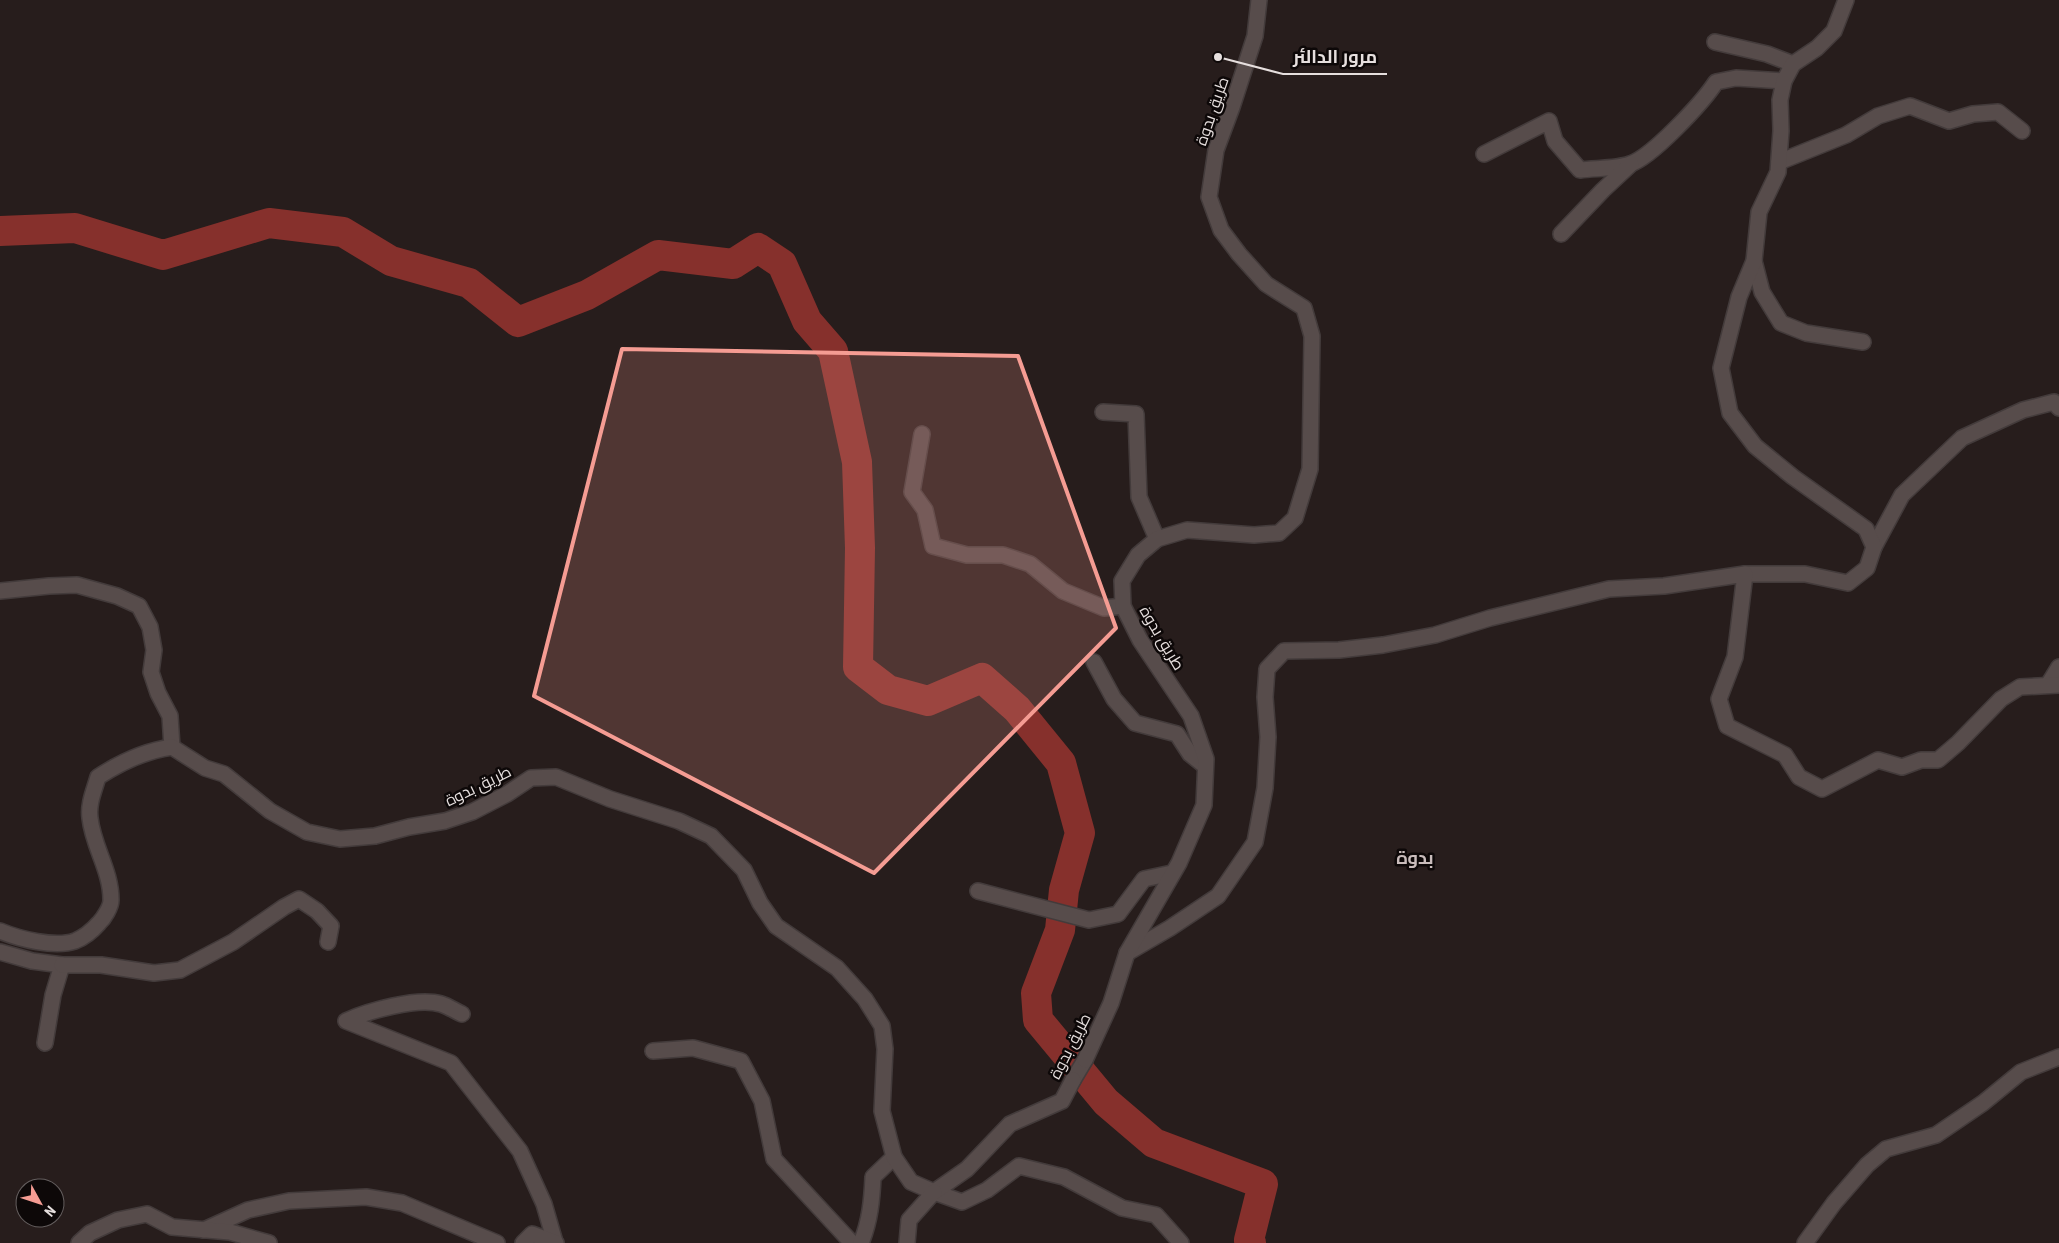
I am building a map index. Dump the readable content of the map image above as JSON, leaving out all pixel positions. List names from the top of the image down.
{
  "streets": {
    "street": ["طريق بدوة"]
  },
  "districts": ["بدوة"],
  "places": ["مرور الدالئر"],
  "north": "bottom right"
}
